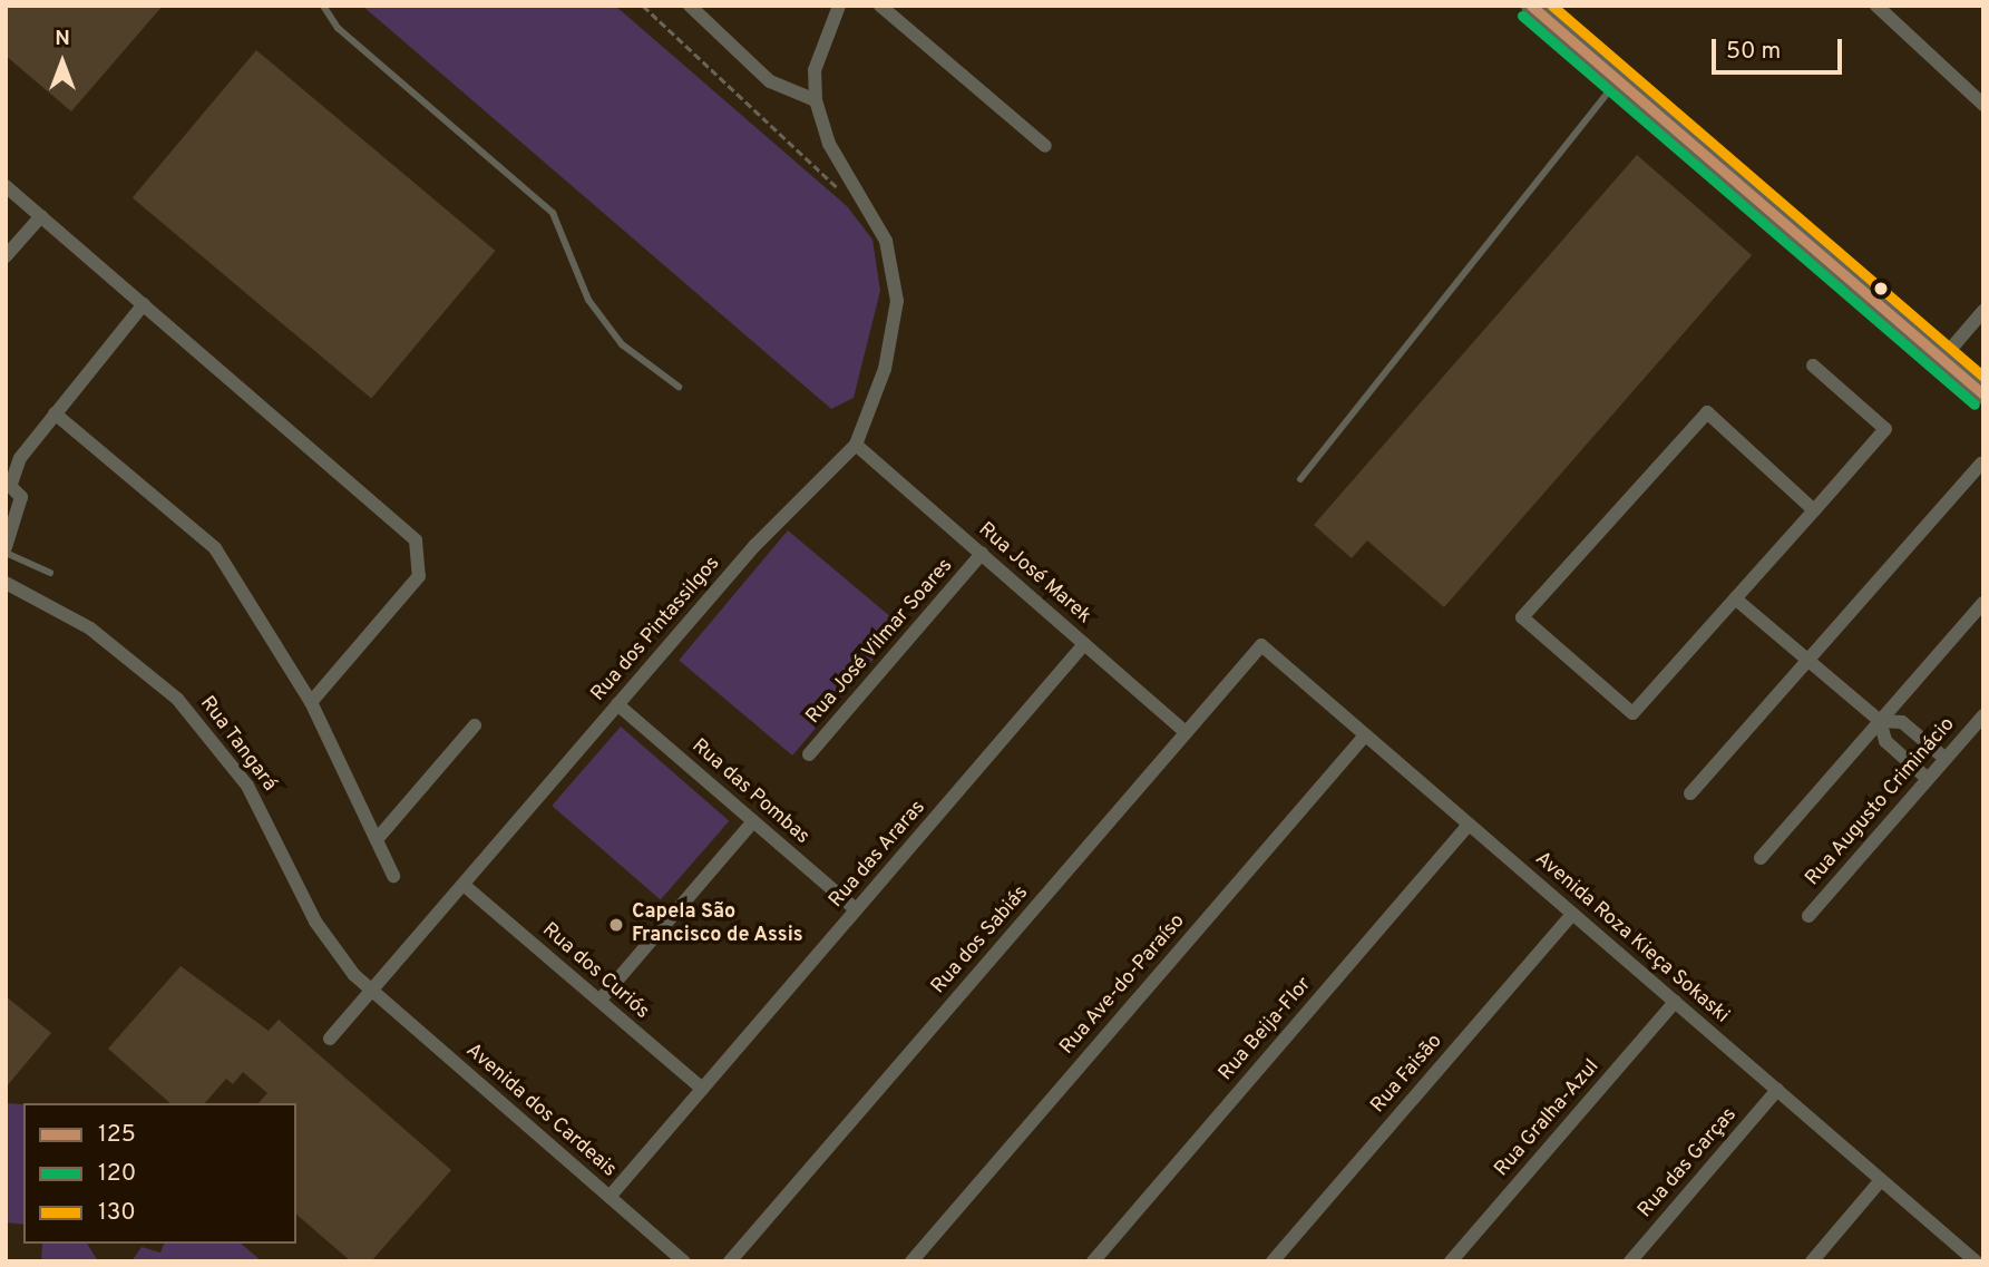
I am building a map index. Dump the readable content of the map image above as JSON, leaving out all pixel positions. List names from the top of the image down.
{
  "streets": {
    "street": [
      "Rua José Marek",
      "Rua dos Pintassilgos",
      "Rua José Vilmar Soares",
      "Rua Tangará",
      "Rua das Pombas",
      "Rua Augusto Criminácio",
      "Rua das Araras",
      "Avenida Roza Kieça Sokaski",
      "Rua dos Sabiás",
      "Rua dos Curiós",
      "Rua Ave-do-Paraíso",
      "Rua Beija-Flor",
      "Rua Faisão",
      "Avenida dos Cardeais",
      "Rua Gralha-Azul",
      "Rua das Garças"
    ]
  },
  "crossings": [
    ["Rua José Marek", "Rua dos Pintassilgos"],
    ["Rua José Marek", "Rua José Vilmar Soares"],
    ["Rua José Marek", "Rua das Araras"],
    ["Rua José Marek", "Rua dos Sabiás"],
    ["Rua dos Pintassilgos", "Rua Tangará"],
    ["Rua dos Pintassilgos", "Rua das Pombas"],
    ["Rua dos Pintassilgos", "Rua dos Curiós"],
    ["Rua dos Pintassilgos", "Avenida dos Cardeais"],
    ["Rua Tangará", "Avenida dos Cardeais"],
    ["Rua das Pombas", "Rua das Araras"],
    ["Rua das Araras", "Rua dos Curiós"],
    ["Rua das Araras", "Avenida dos Cardeais"],
    ["Avenida Roza Kieça Sokaski", "Rua dos Sabiás"],
    ["Avenida Roza Kieça Sokaski", "Rua Ave-do-Paraíso"],
    ["Avenida Roza Kieça Sokaski", "Rua Beija-Flor"],
    ["Avenida Roza Kieça Sokaski", "Rua Faisão"],
    ["Avenida Roza Kieça Sokaski", "Rua Gralha-Azul"],
    ["Avenida Roza Kieça Sokaski", "Rua das Garças"]
  ],
  "places": ["Capela São Francisco de Assis"],
  "lines": ["transit line 125", "transit line 130", "transit line 120"],
  "legend": ["125", "120", "130"],
  "scale_bar": "50 m",
  "north": "top"
}
